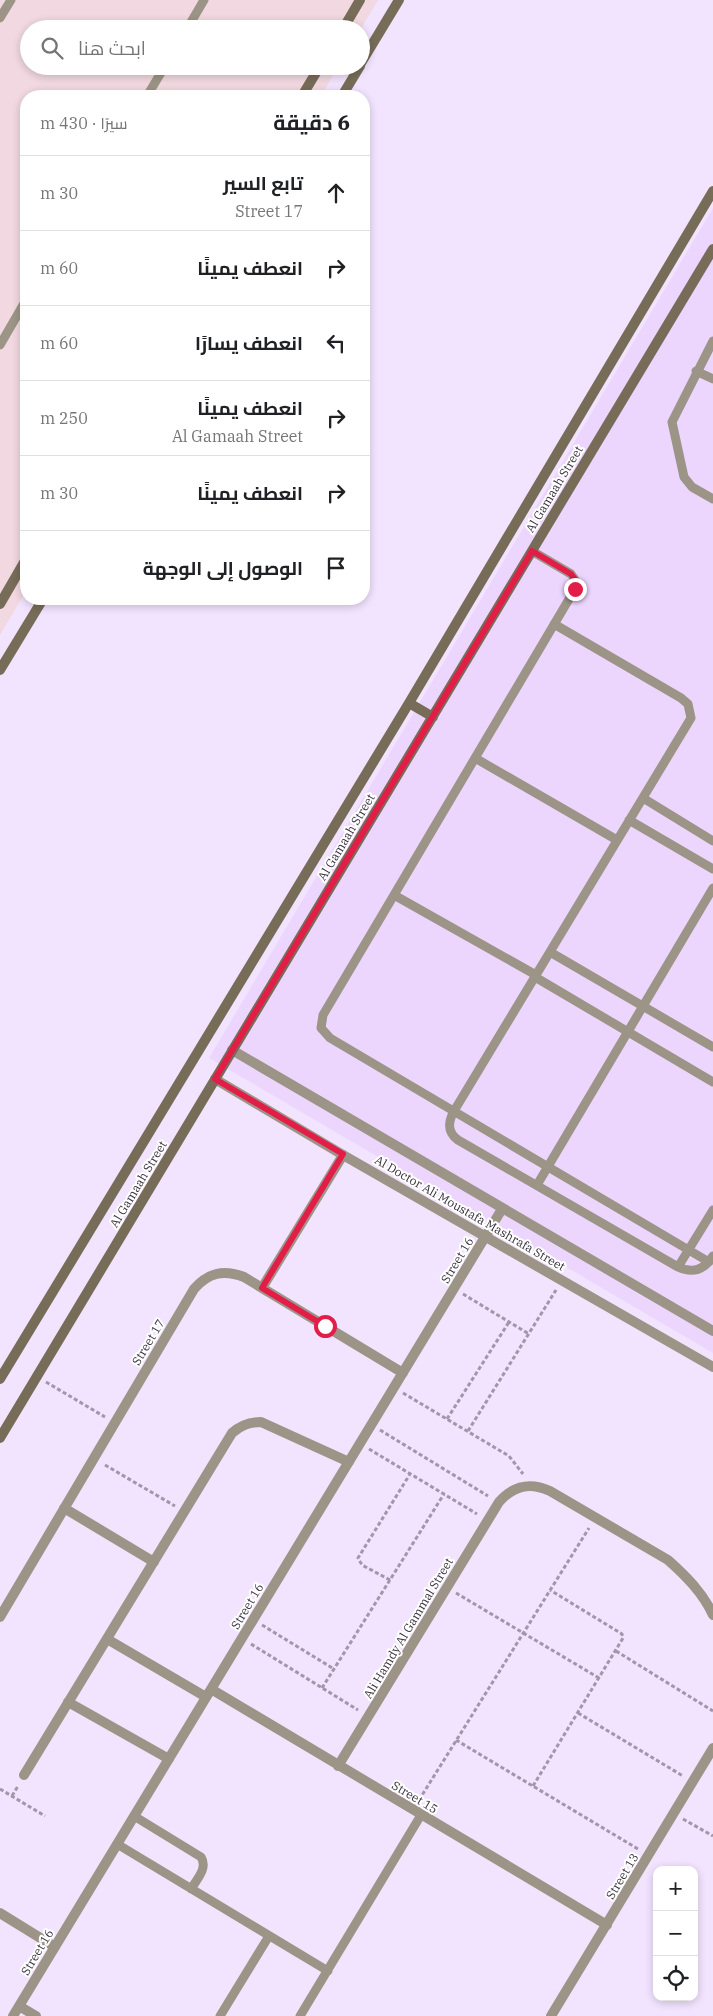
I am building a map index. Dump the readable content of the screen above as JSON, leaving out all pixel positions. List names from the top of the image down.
{
  "streets": {
    "main road": ["Al Gamaah Street"],
    "street": [
      "Al Doctor Ali Moustafa Mashrafa Street",
      "Street 16",
      "Street 17",
      "Ali Hamdy Al Gammal Street",
      "Street 15",
      "Street 13"
    ]
  },
  "crossings": [
    ["Al Gamaah Street", "Al Doctor Ali Moustafa Mashrafa Street"],
    ["Al Doctor Ali Moustafa Mashrafa Street", "Street 16"],
    ["Street 16", "Street 17"],
    ["Street 16", "Street 15"],
    ["Ali Hamdy Al Gammal Street", "Street 15"],
    ["Street 15", "Street 13"]
  ],
  "page": {
    "search": "ابحث هنا",
    "heading": ["6 دقيقة", "سيرًا · 430 m"],
    "list": [
      ["تابع السير", "Street 17", "30 m"],
      ["انعطف يمينًا", "60 m"],
      ["انعطف يسارًا", "60 m"],
      ["انعطف يمينًا", "Al Gamaah Street", "250 m"],
      ["انعطف يمينًا", "30 m"],
      "الوصول إلى الوجهة"
    ],
    "map_buttons": ["+", "−"]
  }
}
